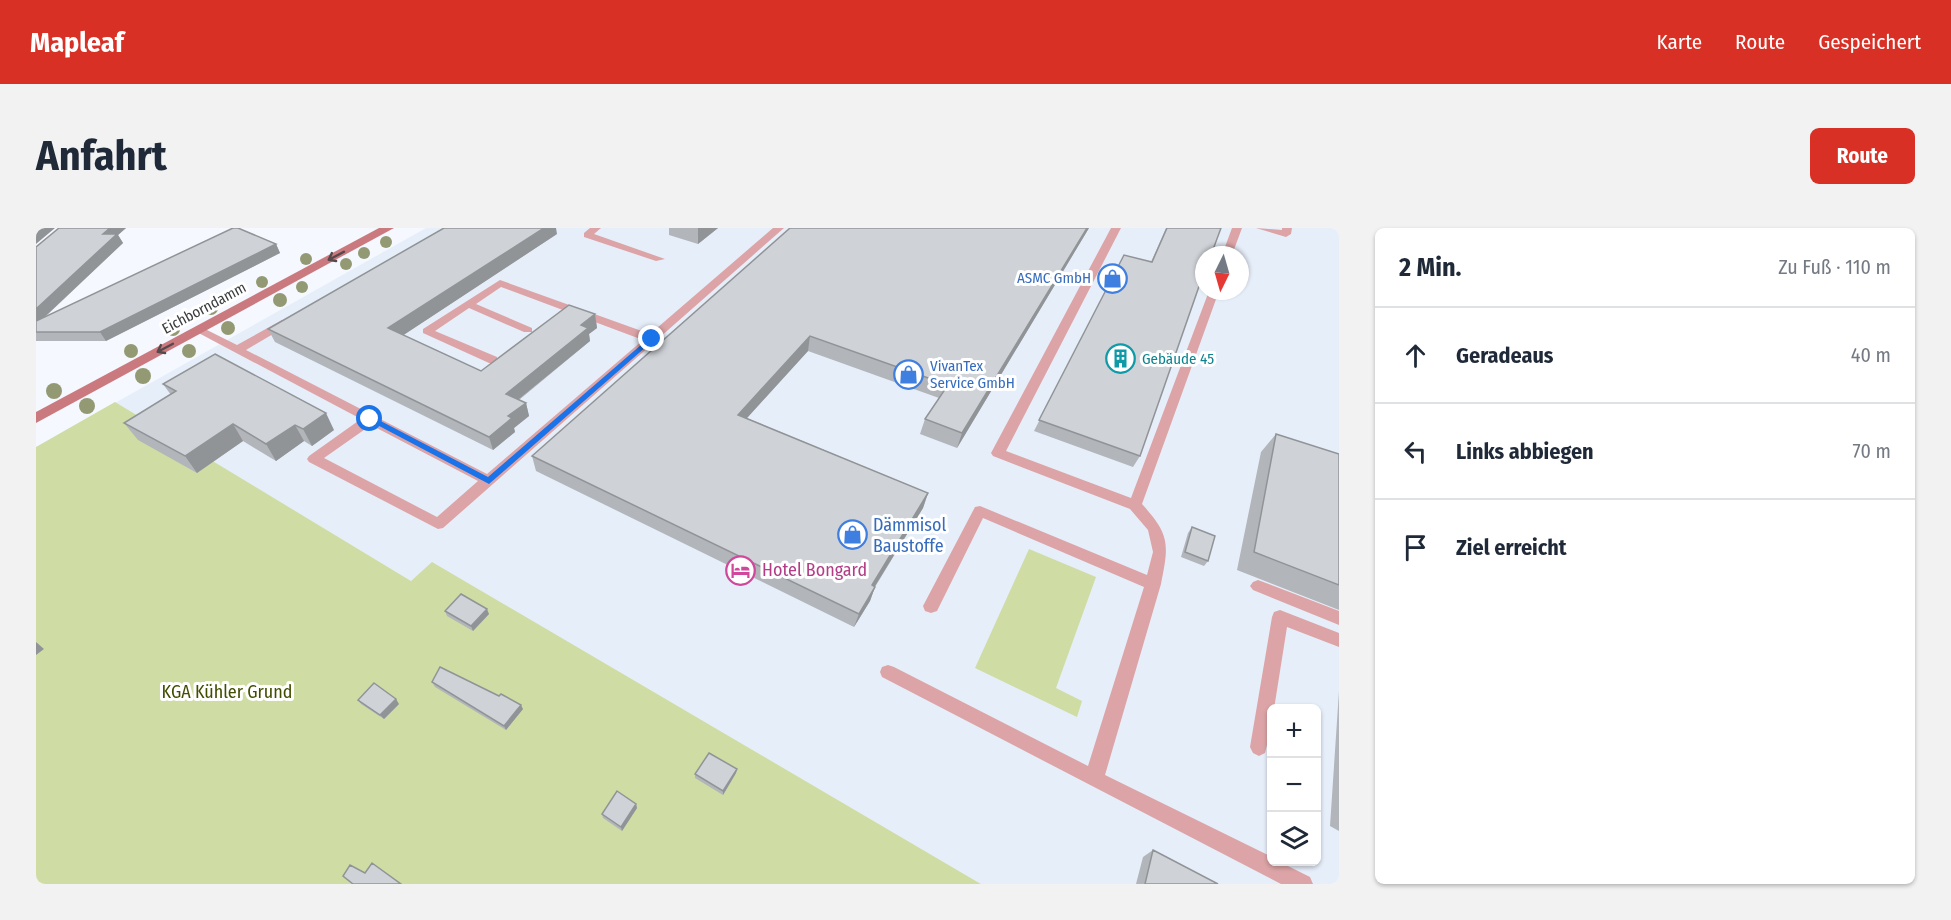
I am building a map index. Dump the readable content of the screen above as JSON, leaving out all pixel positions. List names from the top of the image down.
{
  "streets": {
    "main road": ["Eichborndamm"]
  },
  "one_way": ["Eichborndamm"],
  "parks": ["KGA Kühler Grund"],
  "places": {
    "shop": ["ASMC GmbH", "VivanTex Service GmbH", "Dämmisol Baustoffe"],
    "building": ["Gebäude 45"],
    "hotel": ["Hotel Bongard"]
  },
  "north": "bottom",
  "page": {
    "header": "Mapleaf",
    "nav": ["Karte", "Route", "Gespeichert"],
    "buttons": "Route",
    "title": "Anfahrt",
    "heading": ["2 Min.", "Zu Fuß · 110 m"],
    "list": [
      ["Geradeaus", "40 m"],
      ["Links abbiegen", "70 m"],
      "Ziel erreicht"
    ],
    "map_buttons": ["+", "−"]
  }
}
